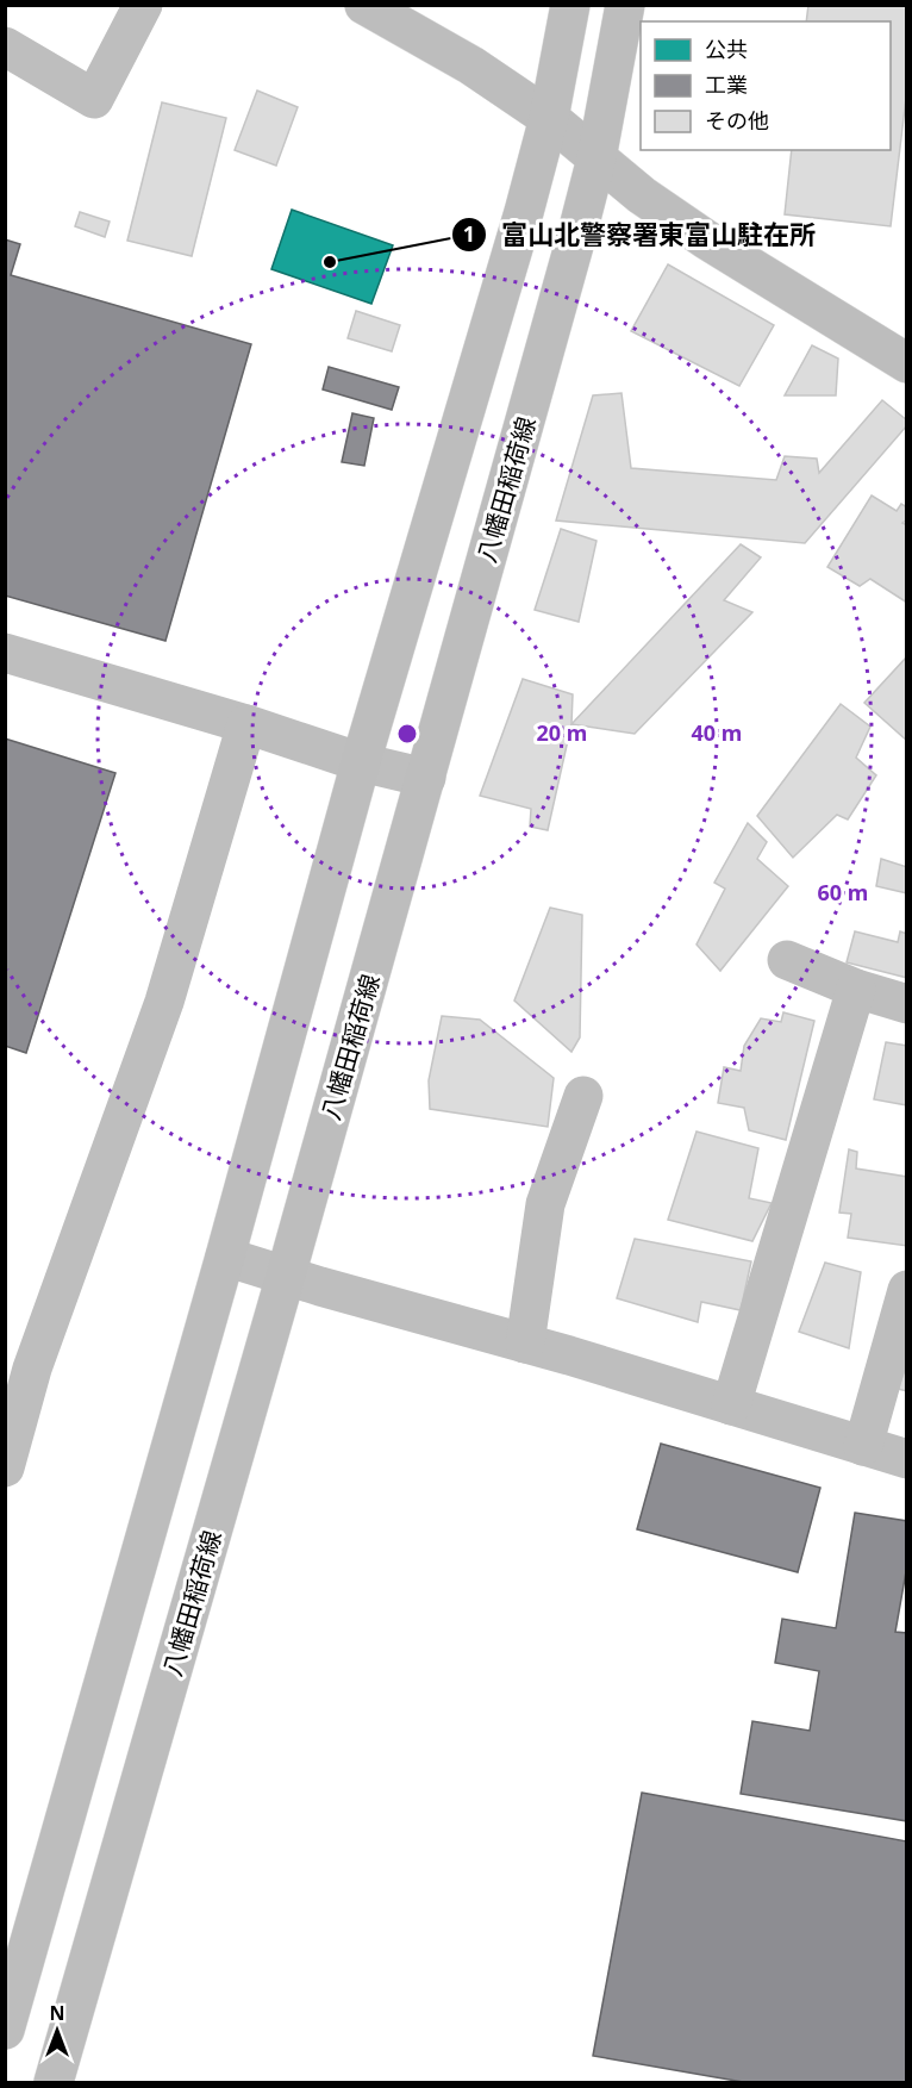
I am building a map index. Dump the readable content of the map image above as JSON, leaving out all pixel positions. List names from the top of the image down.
{
  "streets": {
    "main road": ["八幡田稲荷線"]
  },
  "places": ["富山北警察署東富山駐在所"],
  "legend": ["公共", "工業", "その他"],
  "north": "top",
  "rings": ["20 m", "40 m", "60 m"]
}
